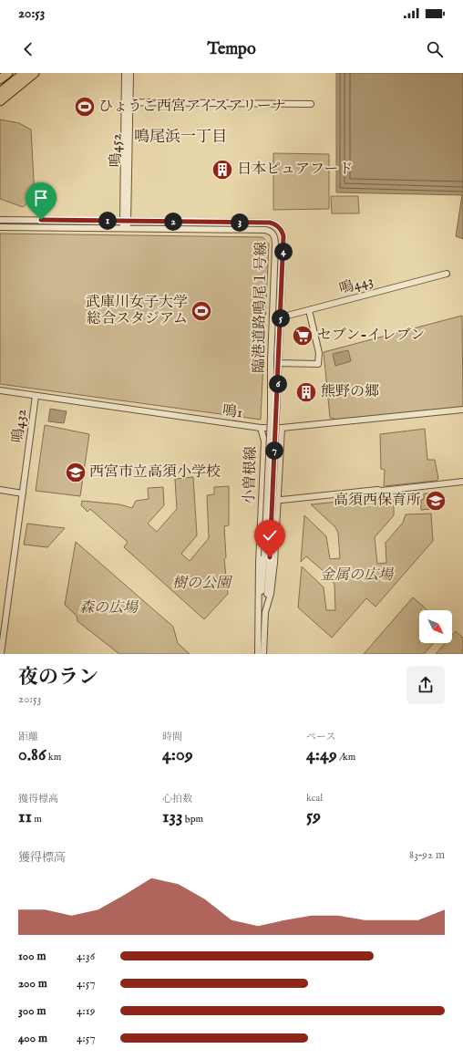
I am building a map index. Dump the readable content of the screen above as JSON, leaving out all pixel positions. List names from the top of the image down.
{
  "streets": {
    "street": [
      "鳴452",
      "鳴443",
      "臨港道路鳴尾１号線",
      "鳴1",
      "鳴432",
      "小曽根線"
    ]
  },
  "crossings": [
    ["鳴452", "臨港道路鳴尾１号線"],
    ["鳴443", "臨港道路鳴尾１号線"],
    ["鳴1", "鳴432"],
    ["鳴1", "小曽根線"]
  ],
  "districts": ["鳴尾浜一丁目"],
  "parks": ["金属の広場", "樹の公園", "森の広場"],
  "places": {
    "sports": ["ひょうご西宮アイスアリーナ", "武庫川女子大学 総合スタジアム"],
    "building": ["日本ピュアフード", "熊野の郷"],
    "supermarket": ["セブン-イレブン"],
    "school or university": ["西宮市立高須小学校", "高須西保育所"]
  },
  "north": "bottom right",
  "page": {
    "status": "20:53",
    "header": "Tempo",
    "pins": [
      "1",
      "2",
      "3",
      "4",
      "5",
      "6",
      "7"
    ],
    "heading": ["夜のラン", "20:53"],
    "stats": [
      ["距離", "0.86 km"],
      ["時間", "4:09"],
      ["ペース", "4:49 /km"],
      ["獲得標高", "11 m"],
      ["心拍数", "133 bpm"],
      ["kcal", "59"]
    ],
    "chart": ["獲得標高", "83–92 m"],
    "list": [
      {
        "name": "100 m",
        "note": "4:36"
      },
      {
        "name": "200 m",
        "note": "4:57"
      },
      {
        "name": "300 m",
        "note": "4:19"
      },
      {
        "name": "400 m",
        "note": "4:57"
      }
    ]
  }
}
